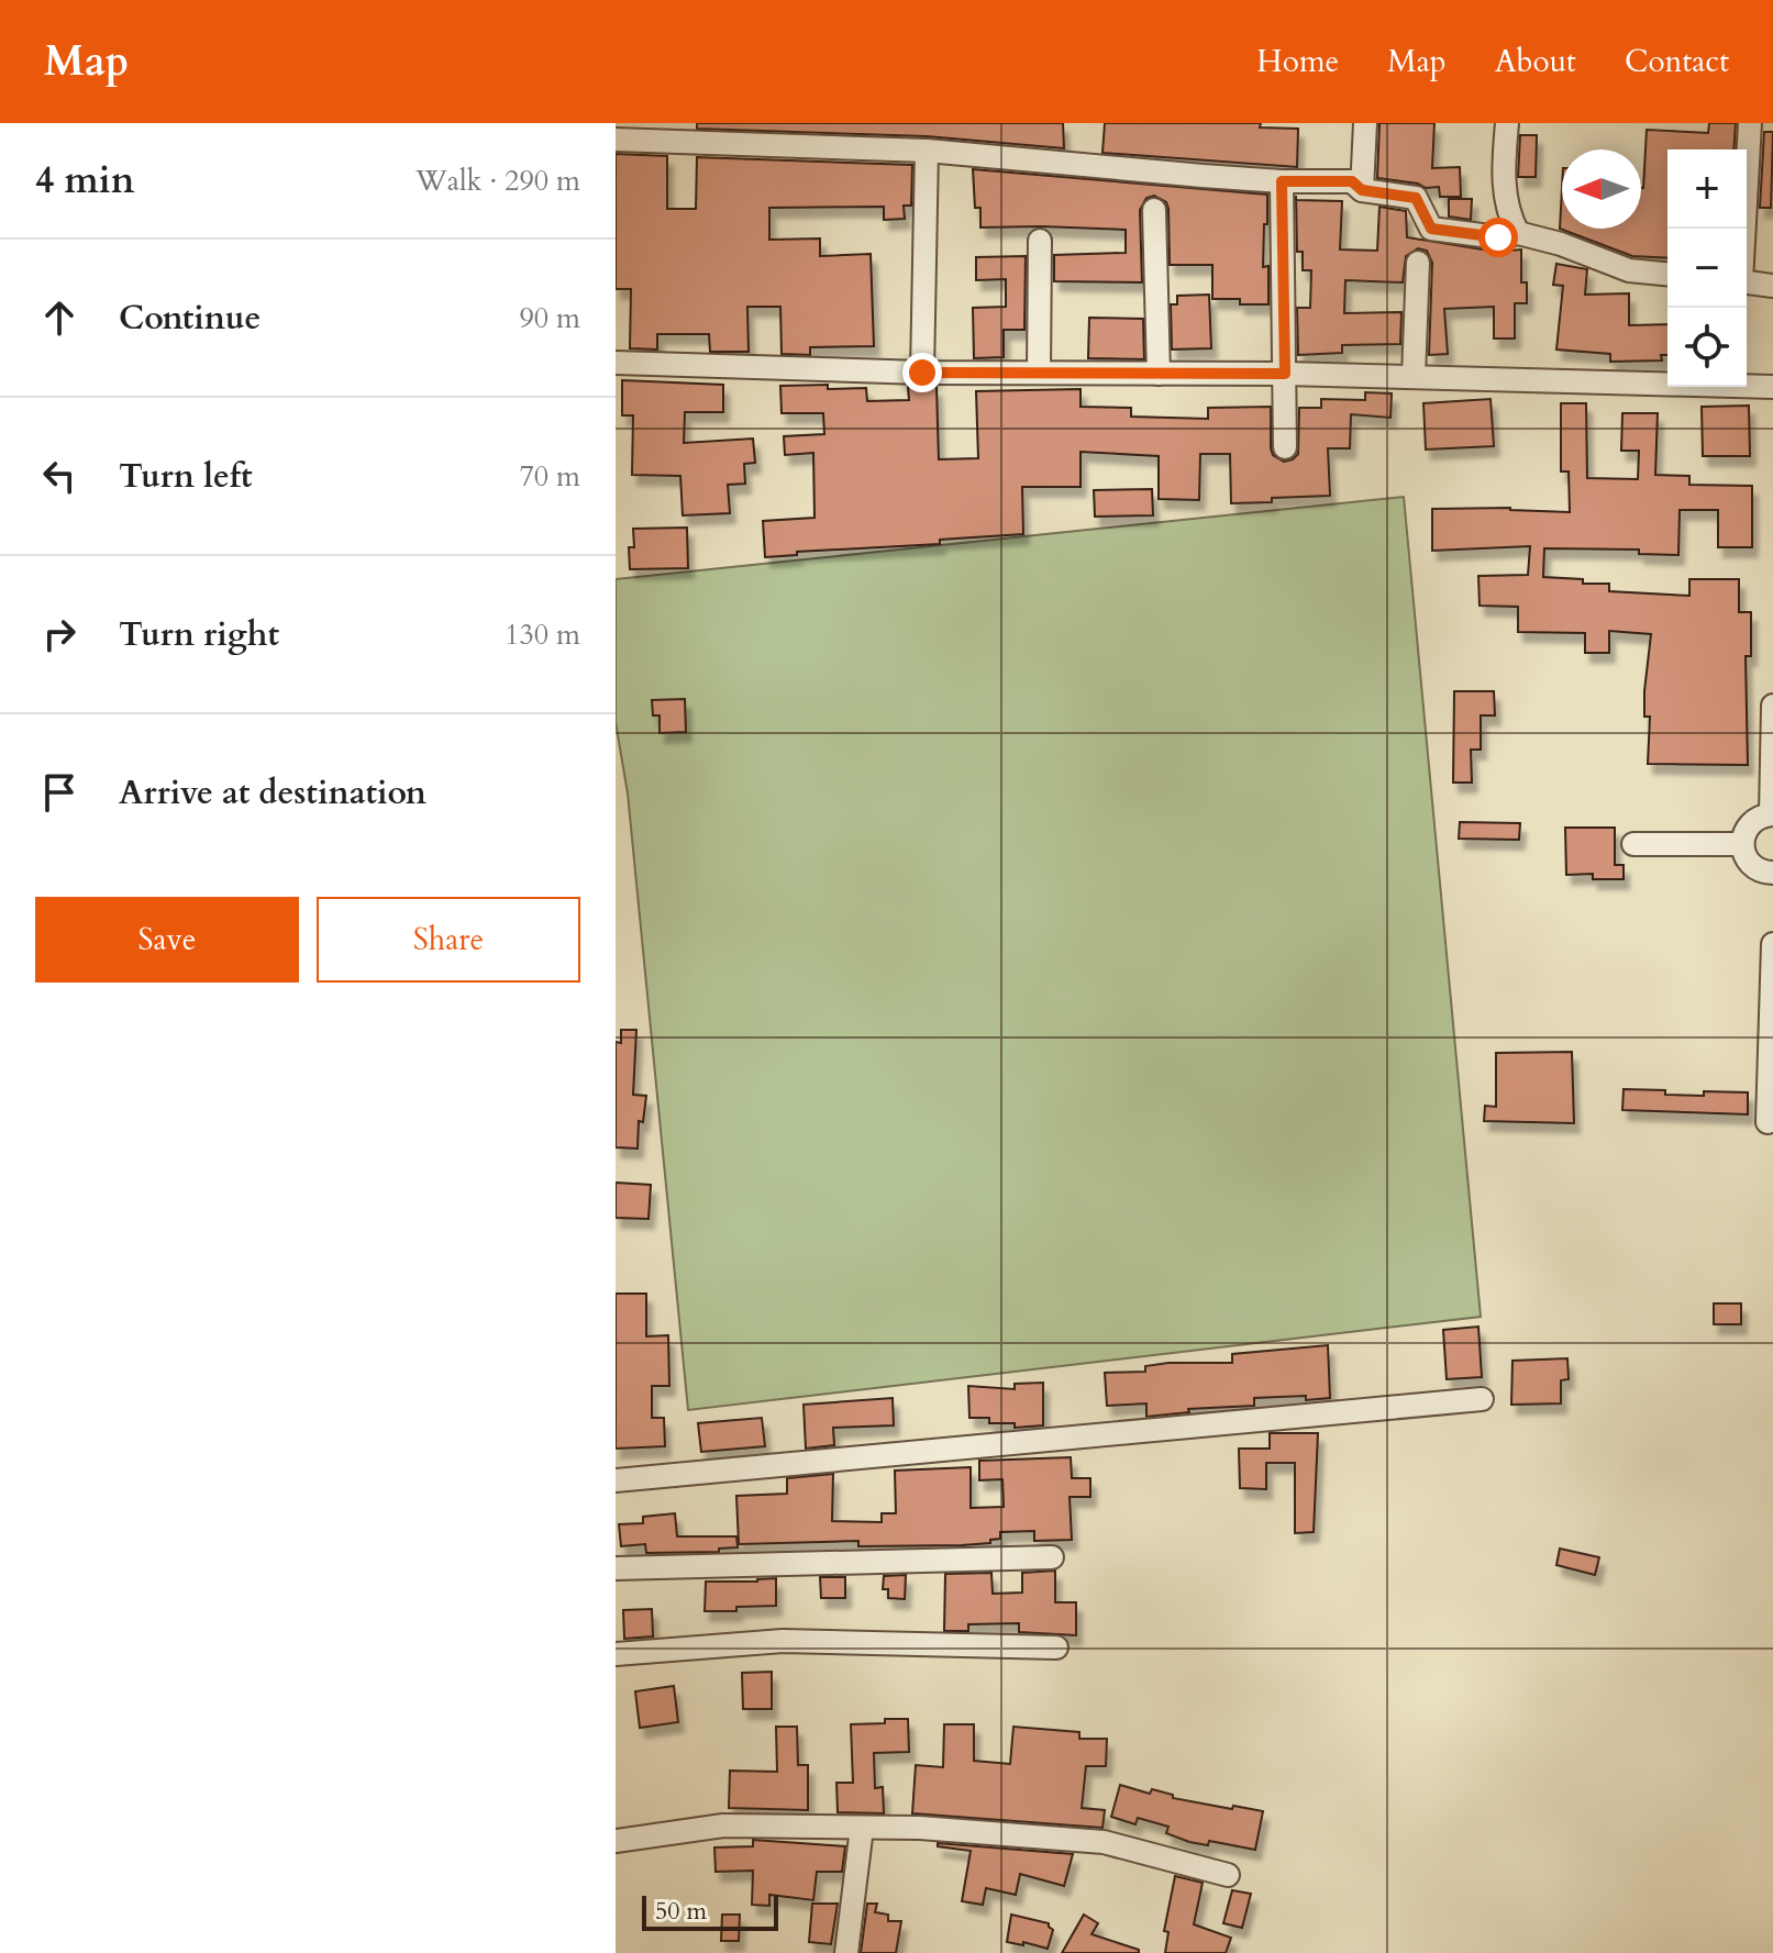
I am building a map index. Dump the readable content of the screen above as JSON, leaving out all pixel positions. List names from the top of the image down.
{
  "scale_bar": "50 m",
  "north": "left",
  "page": {
    "header": "Map",
    "nav": [
      "Home",
      "Map",
      "About",
      "Contact"
    ],
    "heading": ["4 min", "Walk · 290 m"],
    "map_buttons": ["+", "−"],
    "list": [
      ["Continue", "90 m"],
      ["Turn left", "70 m"],
      ["Turn right", "130 m"],
      "Arrive at destination"
    ],
    "buttons": ["Save", "Share"],
    "scale": "50 m"
  }
}
